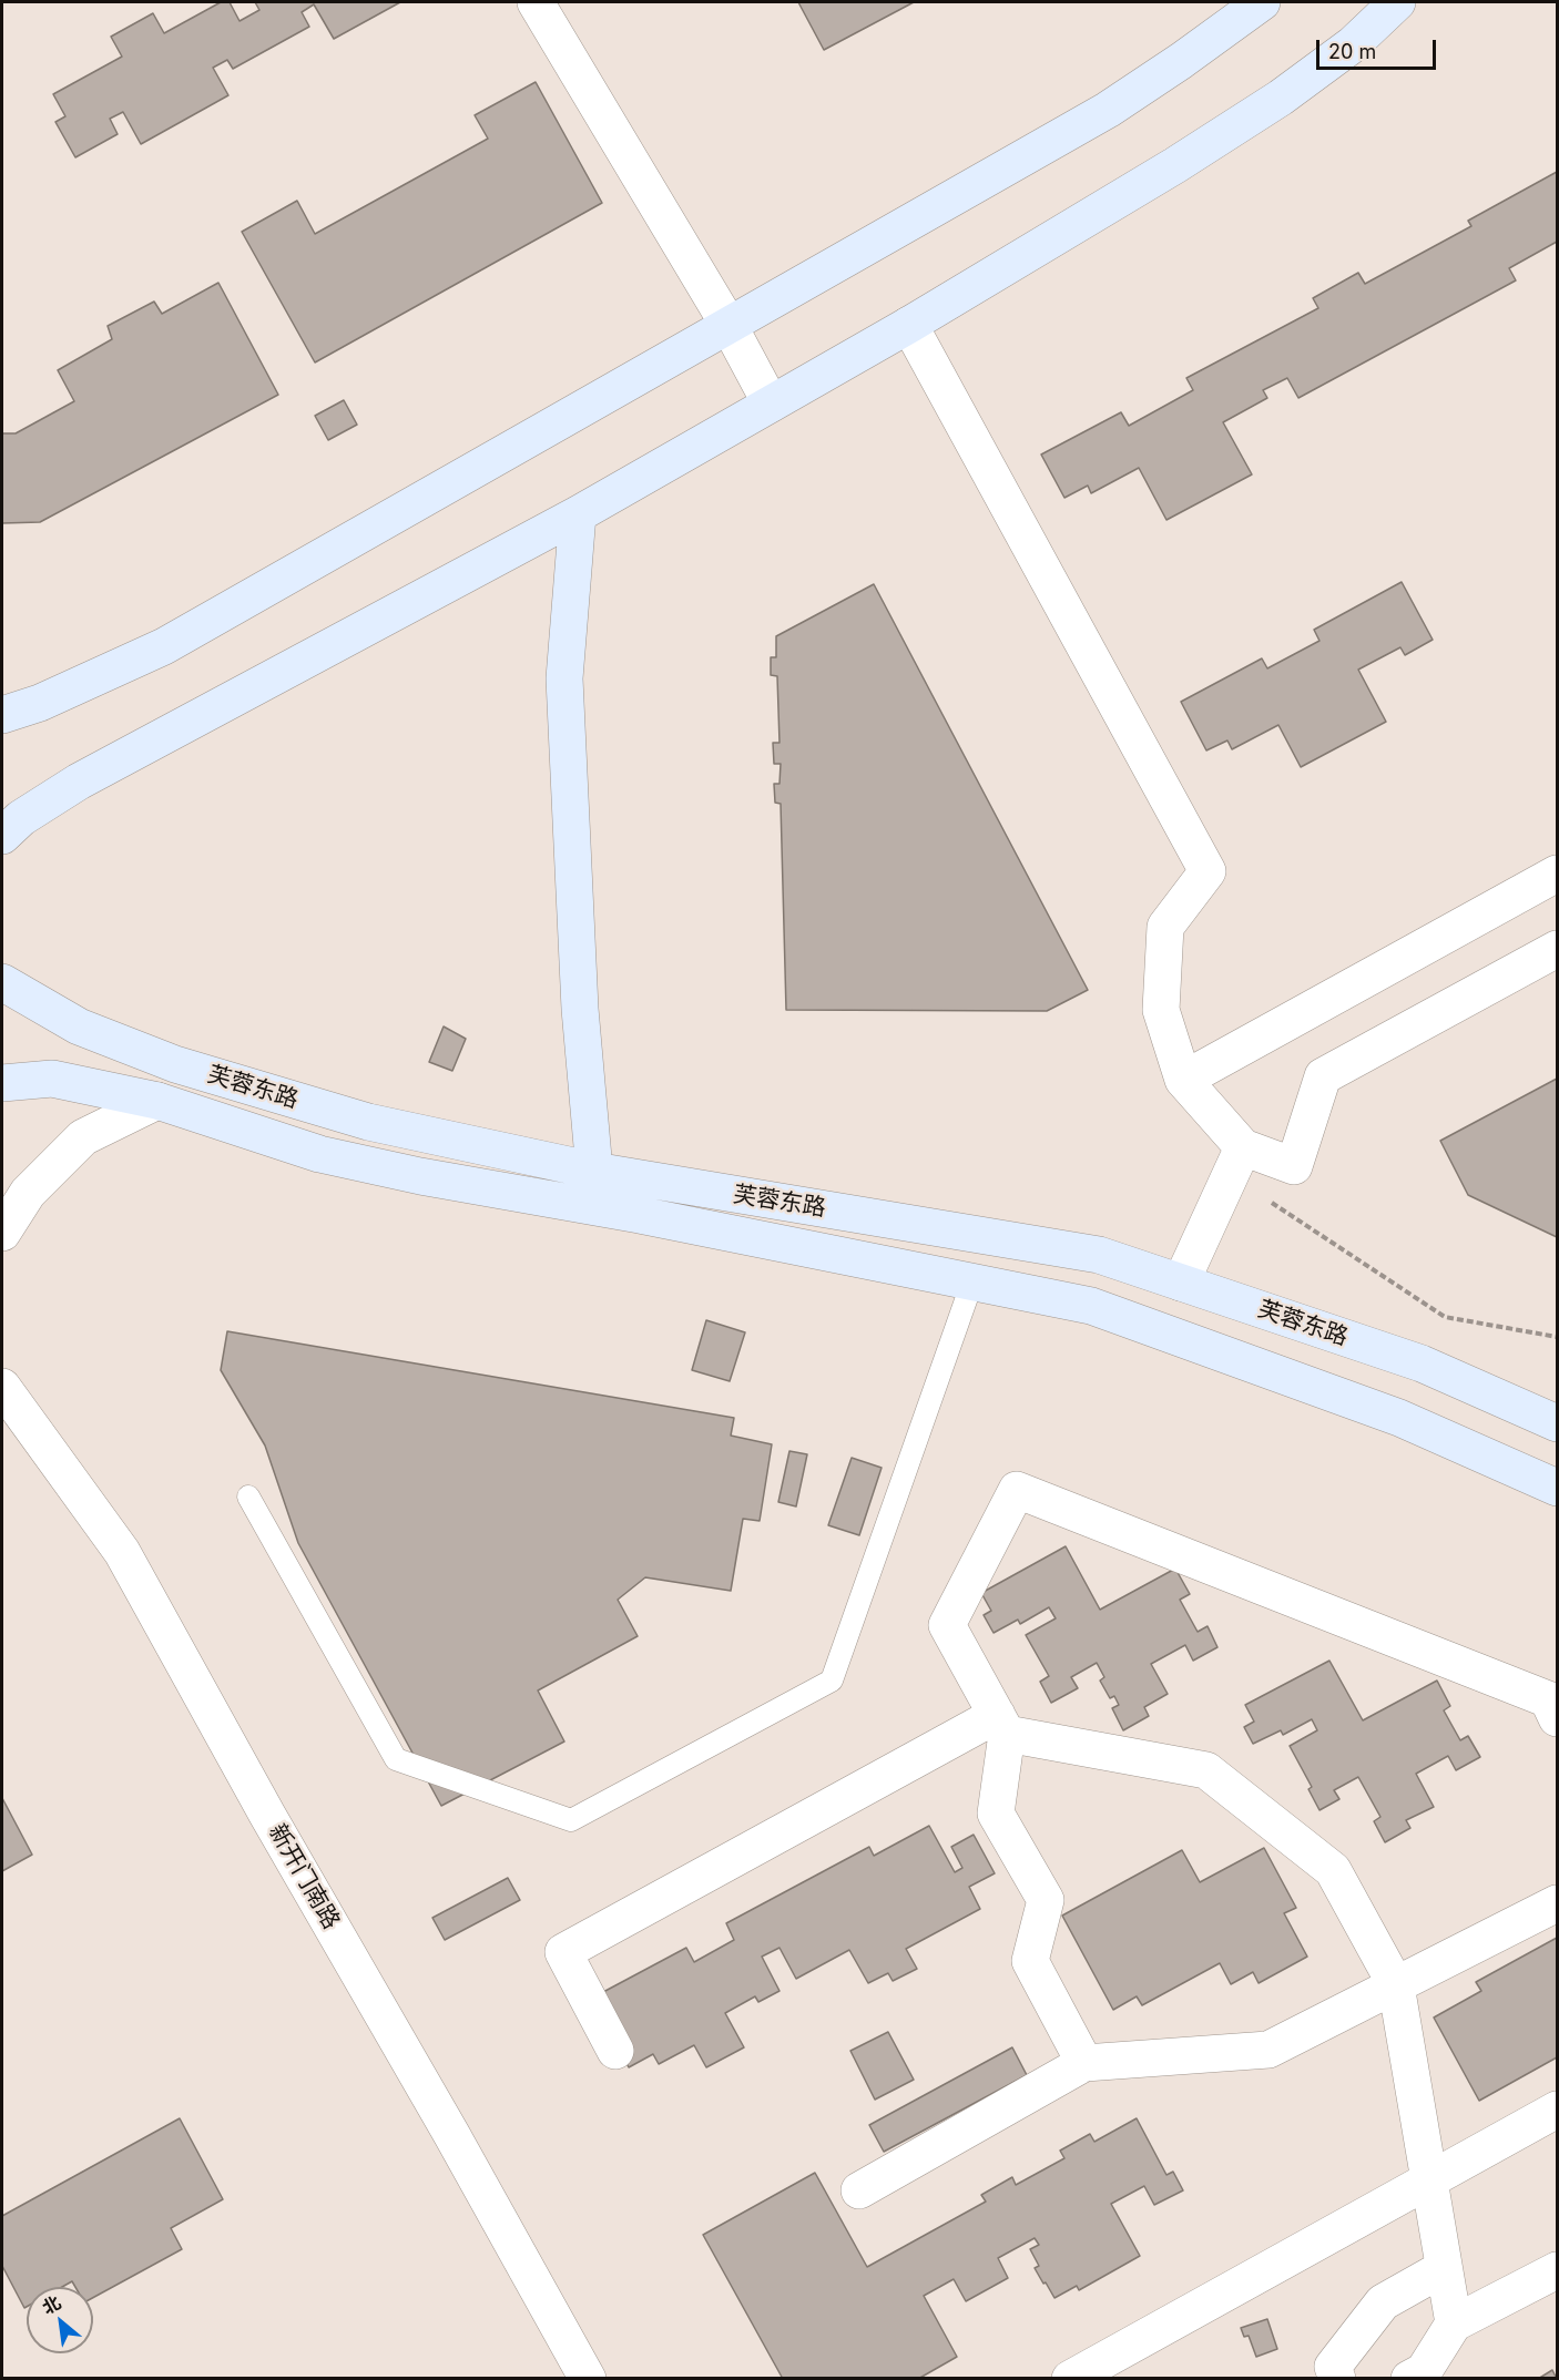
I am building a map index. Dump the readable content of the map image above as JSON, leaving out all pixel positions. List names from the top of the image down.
{
  "streets": {
    "main road": ["芙蓉东路"],
    "street": ["新开门南路"]
  },
  "scale_bar": "20 m",
  "north": "top left"
}
